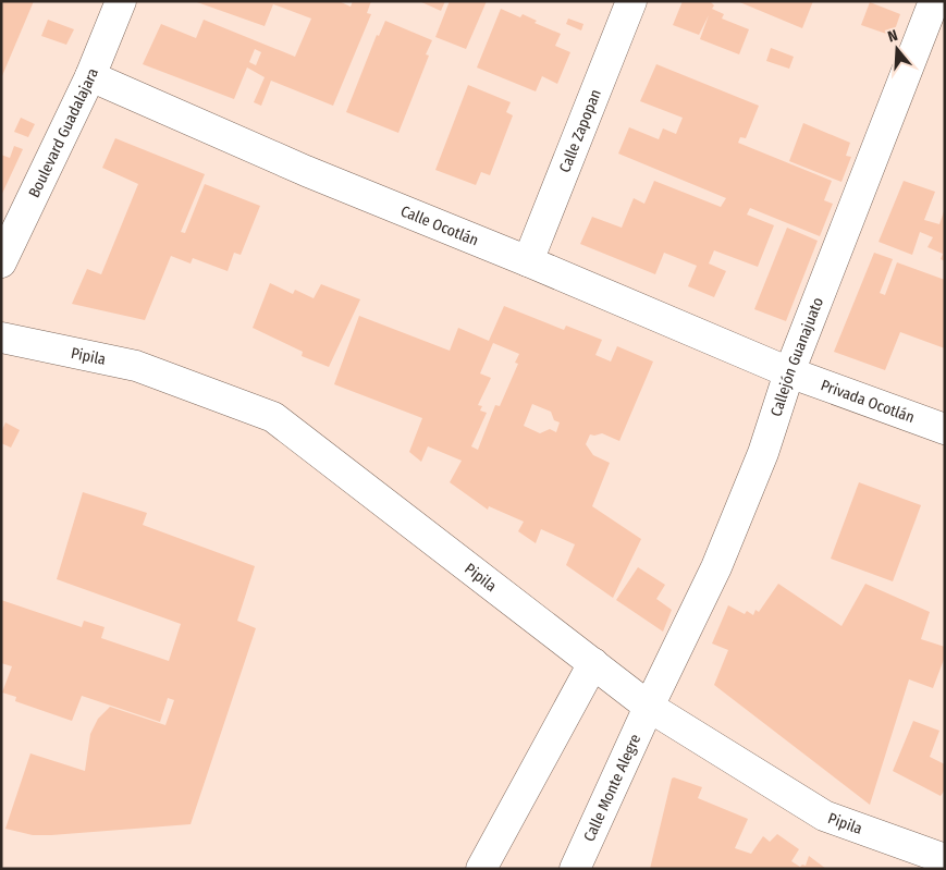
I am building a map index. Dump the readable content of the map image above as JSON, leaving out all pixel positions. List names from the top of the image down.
{
  "streets": {
    "main road": [
      "Calle Zapopan",
      "Boulevard Guadalajara",
      "Calle Ocotlán",
      "Pipila",
      "Callejón Guanajuato",
      "Privada Ocotlán",
      "Calle Monte Alegre"
    ]
  },
  "crossings": [
    ["Calle Zapopan", "Calle Ocotlán"],
    ["Boulevard Guadalajara", "Calle Ocotlán"],
    ["Calle Ocotlán", "Callejón Guanajuato"],
    ["Calle Ocotlán", "Privada Ocotlán"],
    ["Pipila", "Callejón Guanajuato"],
    ["Pipila", "Calle Monte Alegre"],
    ["Callejón Guanajuato", "Privada Ocotlán"],
    ["Callejón Guanajuato", "Calle Monte Alegre"]
  ],
  "north": "top"
}
